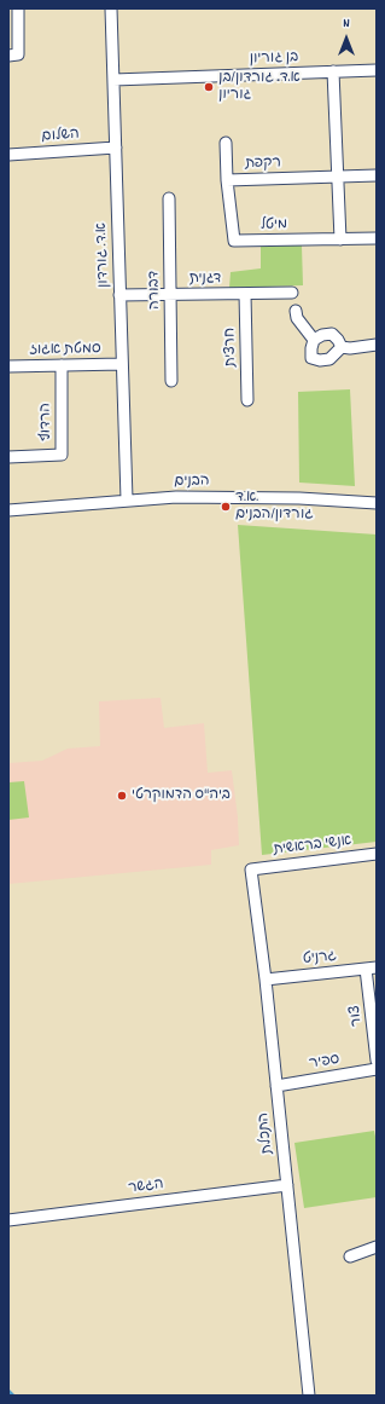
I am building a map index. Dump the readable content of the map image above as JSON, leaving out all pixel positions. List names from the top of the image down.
{
  "streets": {
    "street": [
      "בן גוריון",
      "השלום",
      "רקפת",
      "מיטל",
      "א.ד. גורדון",
      "דגנית",
      "דבורה",
      "חרצית",
      "סמטת אגוז",
      "הרדוף",
      "הבנים",
      "אנשי בראשית",
      "גרניט",
      "צור",
      "ספיר",
      "התכלת",
      "הגשר"
    ]
  },
  "crossings": [
    ["בן גוריון", "א.ד. גורדון"],
    ["השלום", "א.ד. גורדון"],
    ["רקפת", "מיטל"],
    ["א.ד. גורדון", "דגנית"],
    ["א.ד. גורדון", "סמטת אגוז"],
    ["א.ד. גורדון", "הבנים"],
    ["דגנית", "דבורה"],
    ["דגנית", "חרצית"],
    ["סמטת אגוז", "הרדוף"],
    ["אנשי בראשית", "התכלת"],
    ["גרניט", "צור"],
    ["גרניט", "התכלת"],
    ["ספיר", "התכלת"],
    ["התכלת", "הגשר"]
  ],
  "places": ["א.ד. גורדון/בן גוריון", "א.ד. גורדון/הבנים", "ביה\"ס הדמוקרטי"],
  "north": "top"
}
